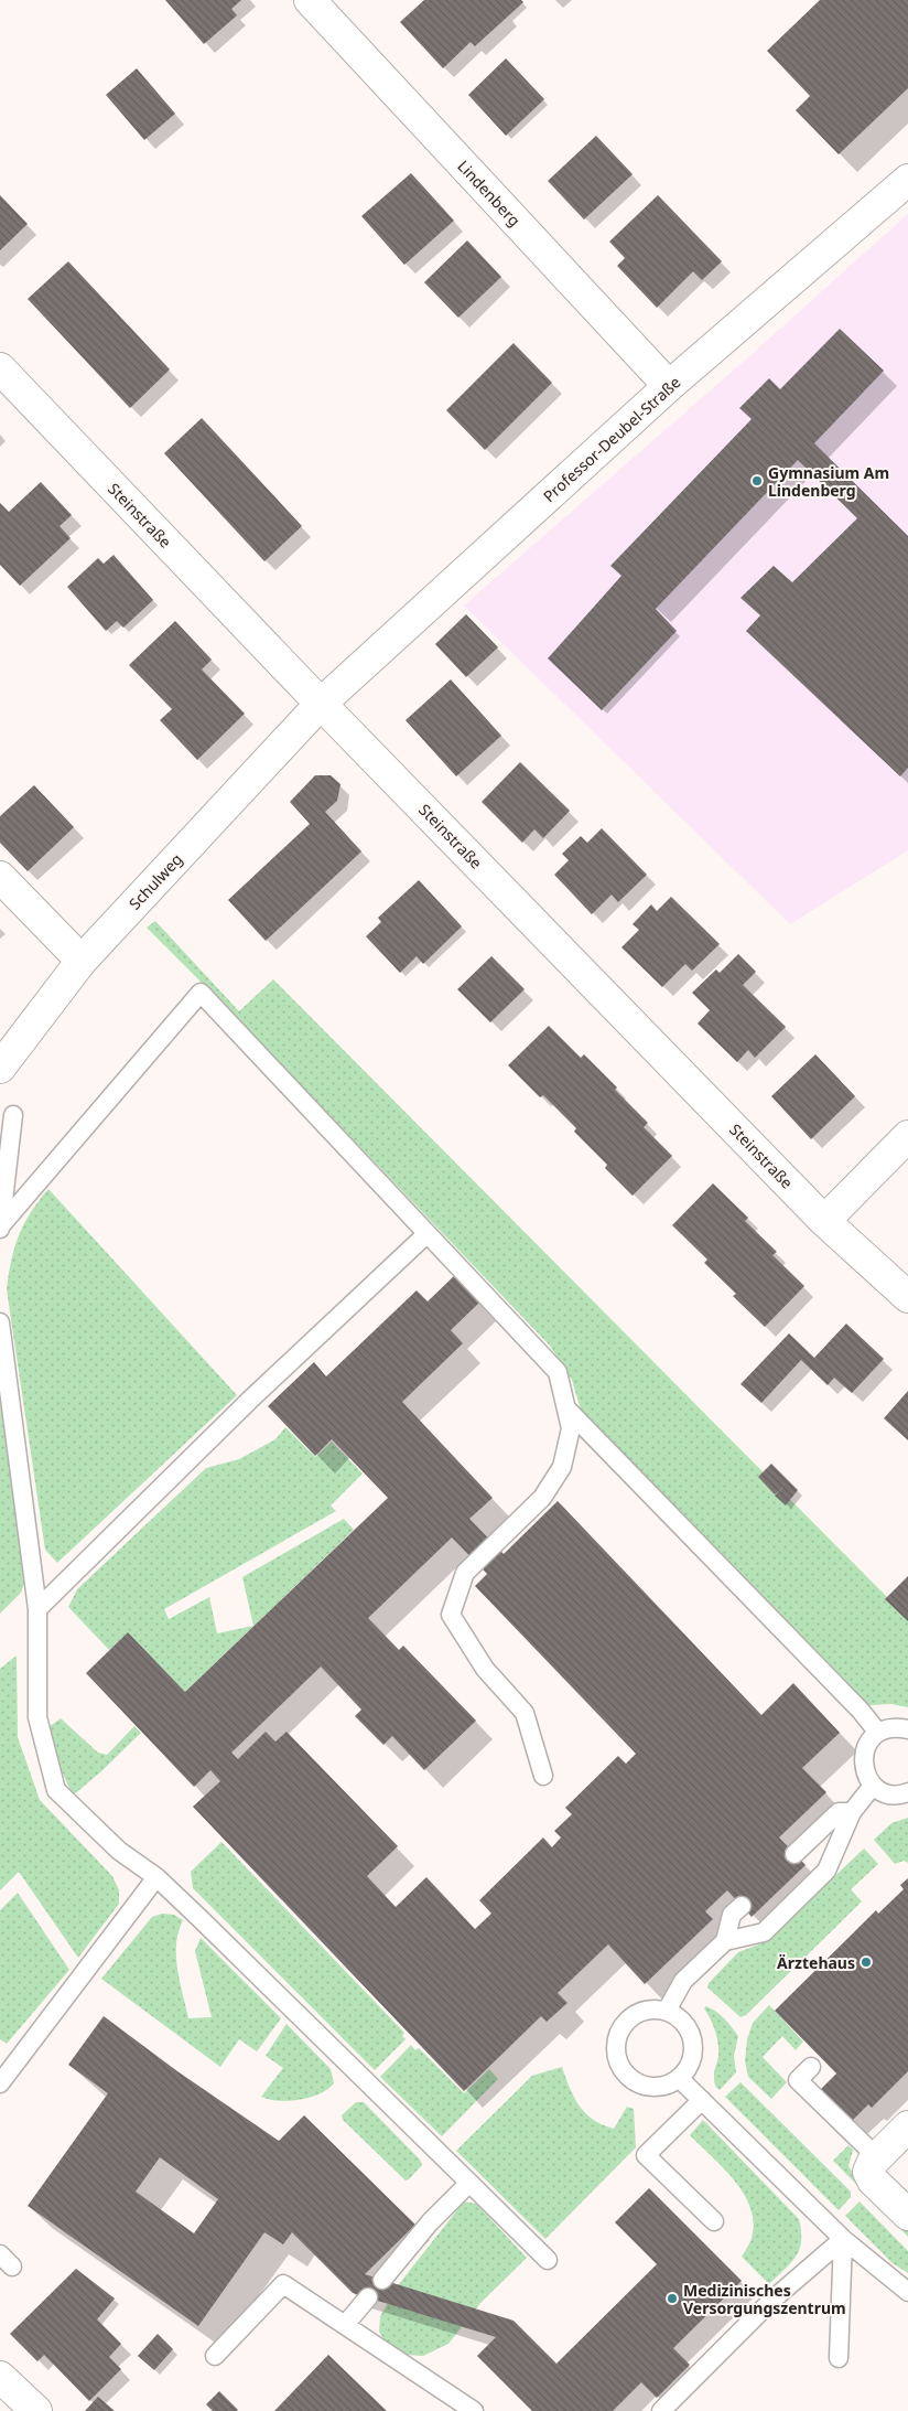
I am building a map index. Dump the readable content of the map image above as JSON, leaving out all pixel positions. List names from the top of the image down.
{
  "streets": {
    "street": [
      "Lindenberg",
      "Professor-Deubel-Straße",
      "Steinstraße",
      "Schulweg"
    ]
  },
  "crossings": [
    ["Lindenberg", "Professor-Deubel-Straße"],
    ["Professor-Deubel-Straße", "Steinstraße"],
    ["Professor-Deubel-Straße", "Schulweg"],
    ["Steinstraße", "Schulweg"]
  ],
  "places": ["Gymnasium Am Lindenberg", "Ärztehaus", "Medizinisches Versorgungszentrum"]
}
